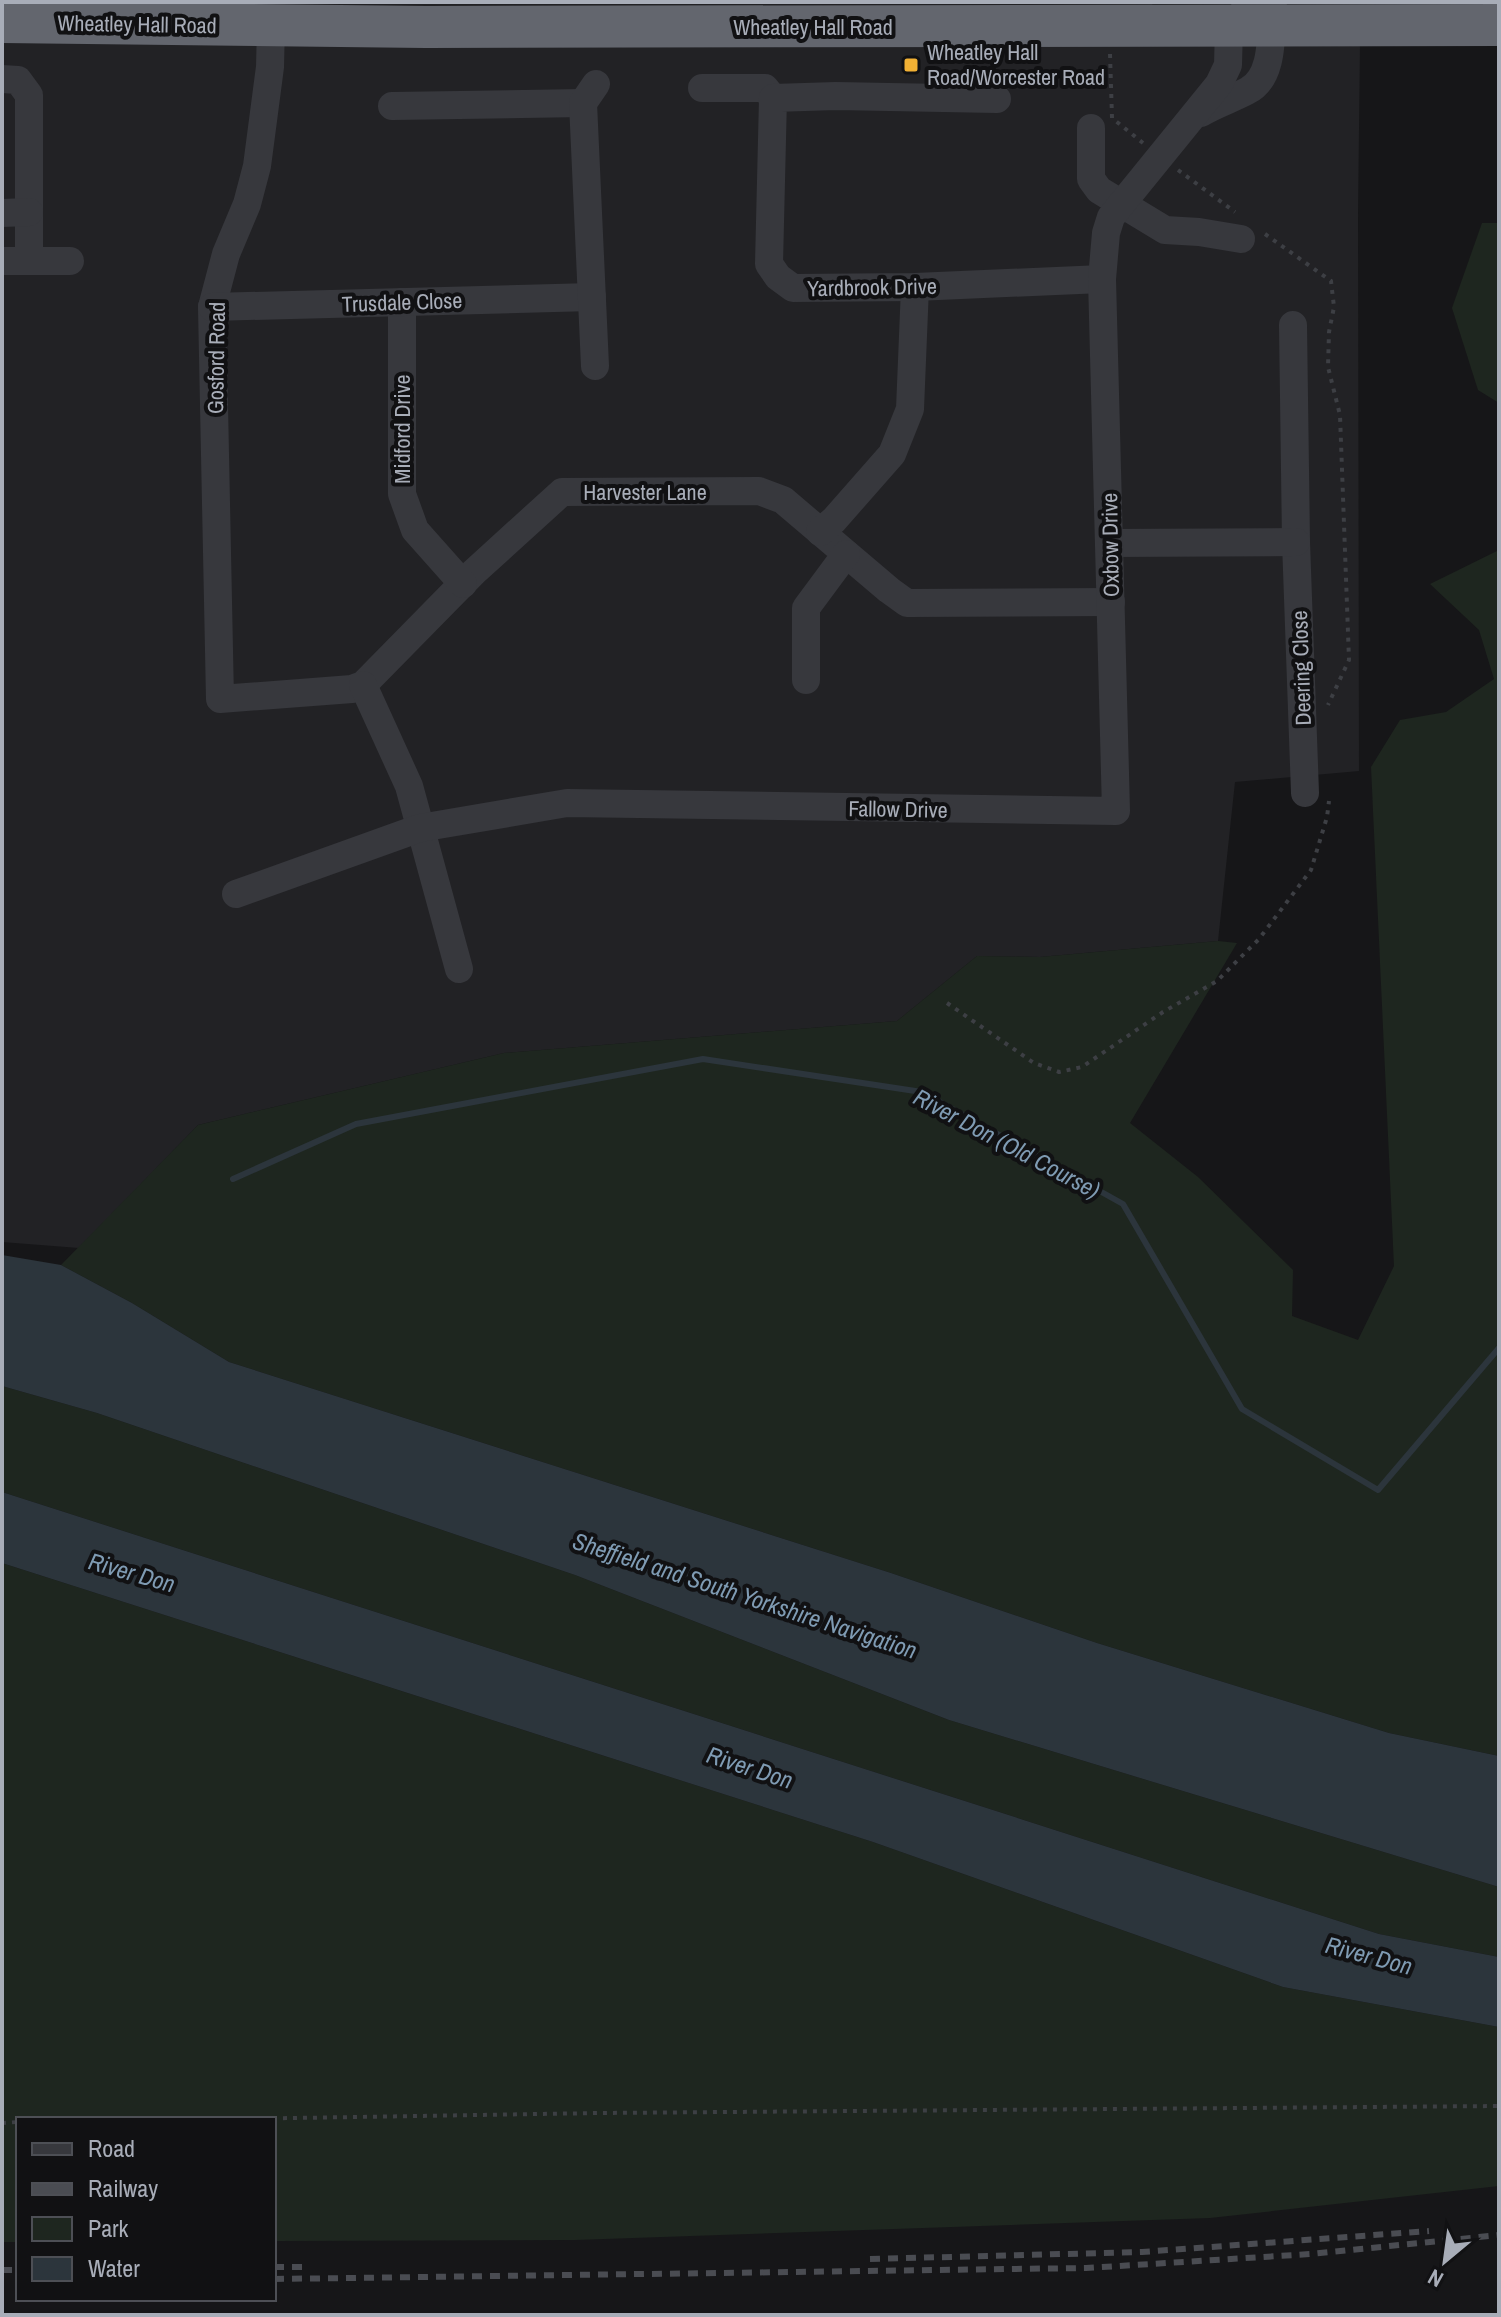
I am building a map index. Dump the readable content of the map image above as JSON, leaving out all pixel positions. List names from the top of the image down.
{
  "streets": {
    "highway": ["Wheatley Hall Road"],
    "street": [
      "Yardbrook Drive",
      "Trusdale Close",
      "Gosford Road",
      "Midford Drive",
      "Harvester Lane",
      "Oxbow Drive",
      "Deering Close",
      "Fallow Drive"
    ]
  },
  "crossings": [
    ["Wheatley Hall Road", "Gosford Road"],
    ["Wheatley Hall Road", "Oxbow Drive"],
    ["Yardbrook Drive", "Oxbow Drive"],
    ["Trusdale Close", "Gosford Road"],
    ["Trusdale Close", "Midford Drive"],
    ["Gosford Road", "Harvester Lane"],
    ["Midford Drive", "Harvester Lane"],
    ["Harvester Lane", "Oxbow Drive"],
    ["Oxbow Drive", "Fallow Drive"]
  ],
  "water": ["River Don (Old Course)", "River Don", "Sheffield and South Yorkshire Navigation"],
  "places": {
    "transit": ["Wheatley Hall Road/Worcester Road"]
  },
  "legend": [
    "Road",
    "Railway",
    "Park",
    "Water"
  ],
  "north": "bottom left"
}
